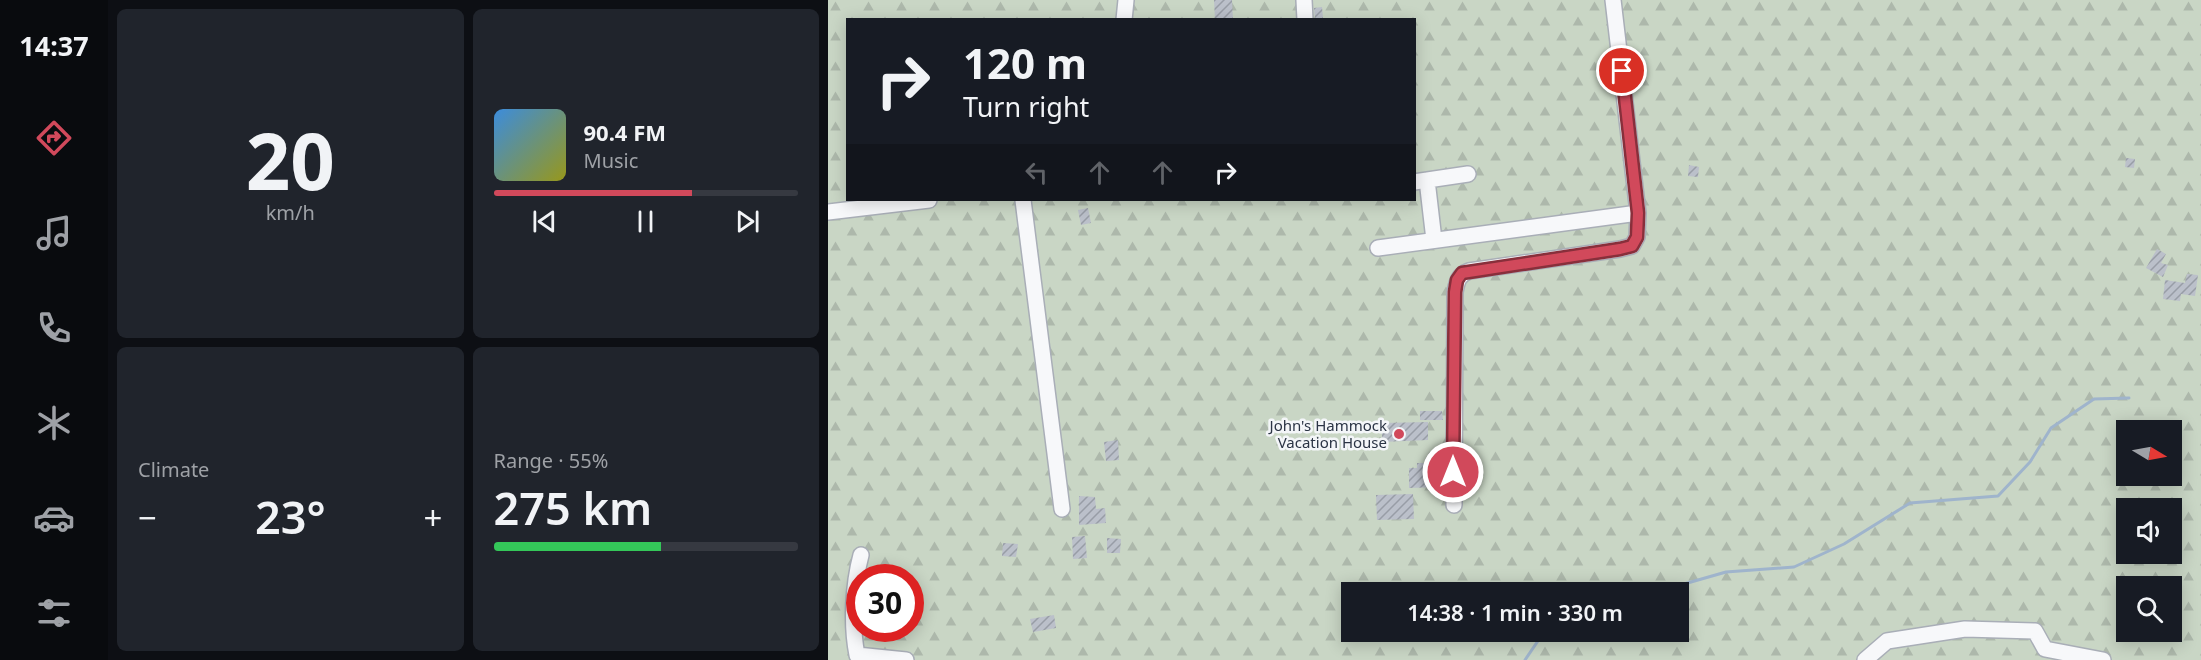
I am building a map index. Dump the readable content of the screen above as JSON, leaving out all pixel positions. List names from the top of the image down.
{
  "places": ["John's Hammock Vacation House"],
  "north": "right",
  "page": {
    "tabs": "14:37",
    "tile": [
      ["20", "km/h"],
      "Climate",
      ["Range · 55%", "275 km"]
    ],
    "turn": ["120 m", "Turn right"],
    "song": ["90.4 FM", "Music"],
    "heat": ["−", "23°", "+"],
    "limit": "30",
    "trip": "14:38 · 1 min · 330 m"
  }
}
